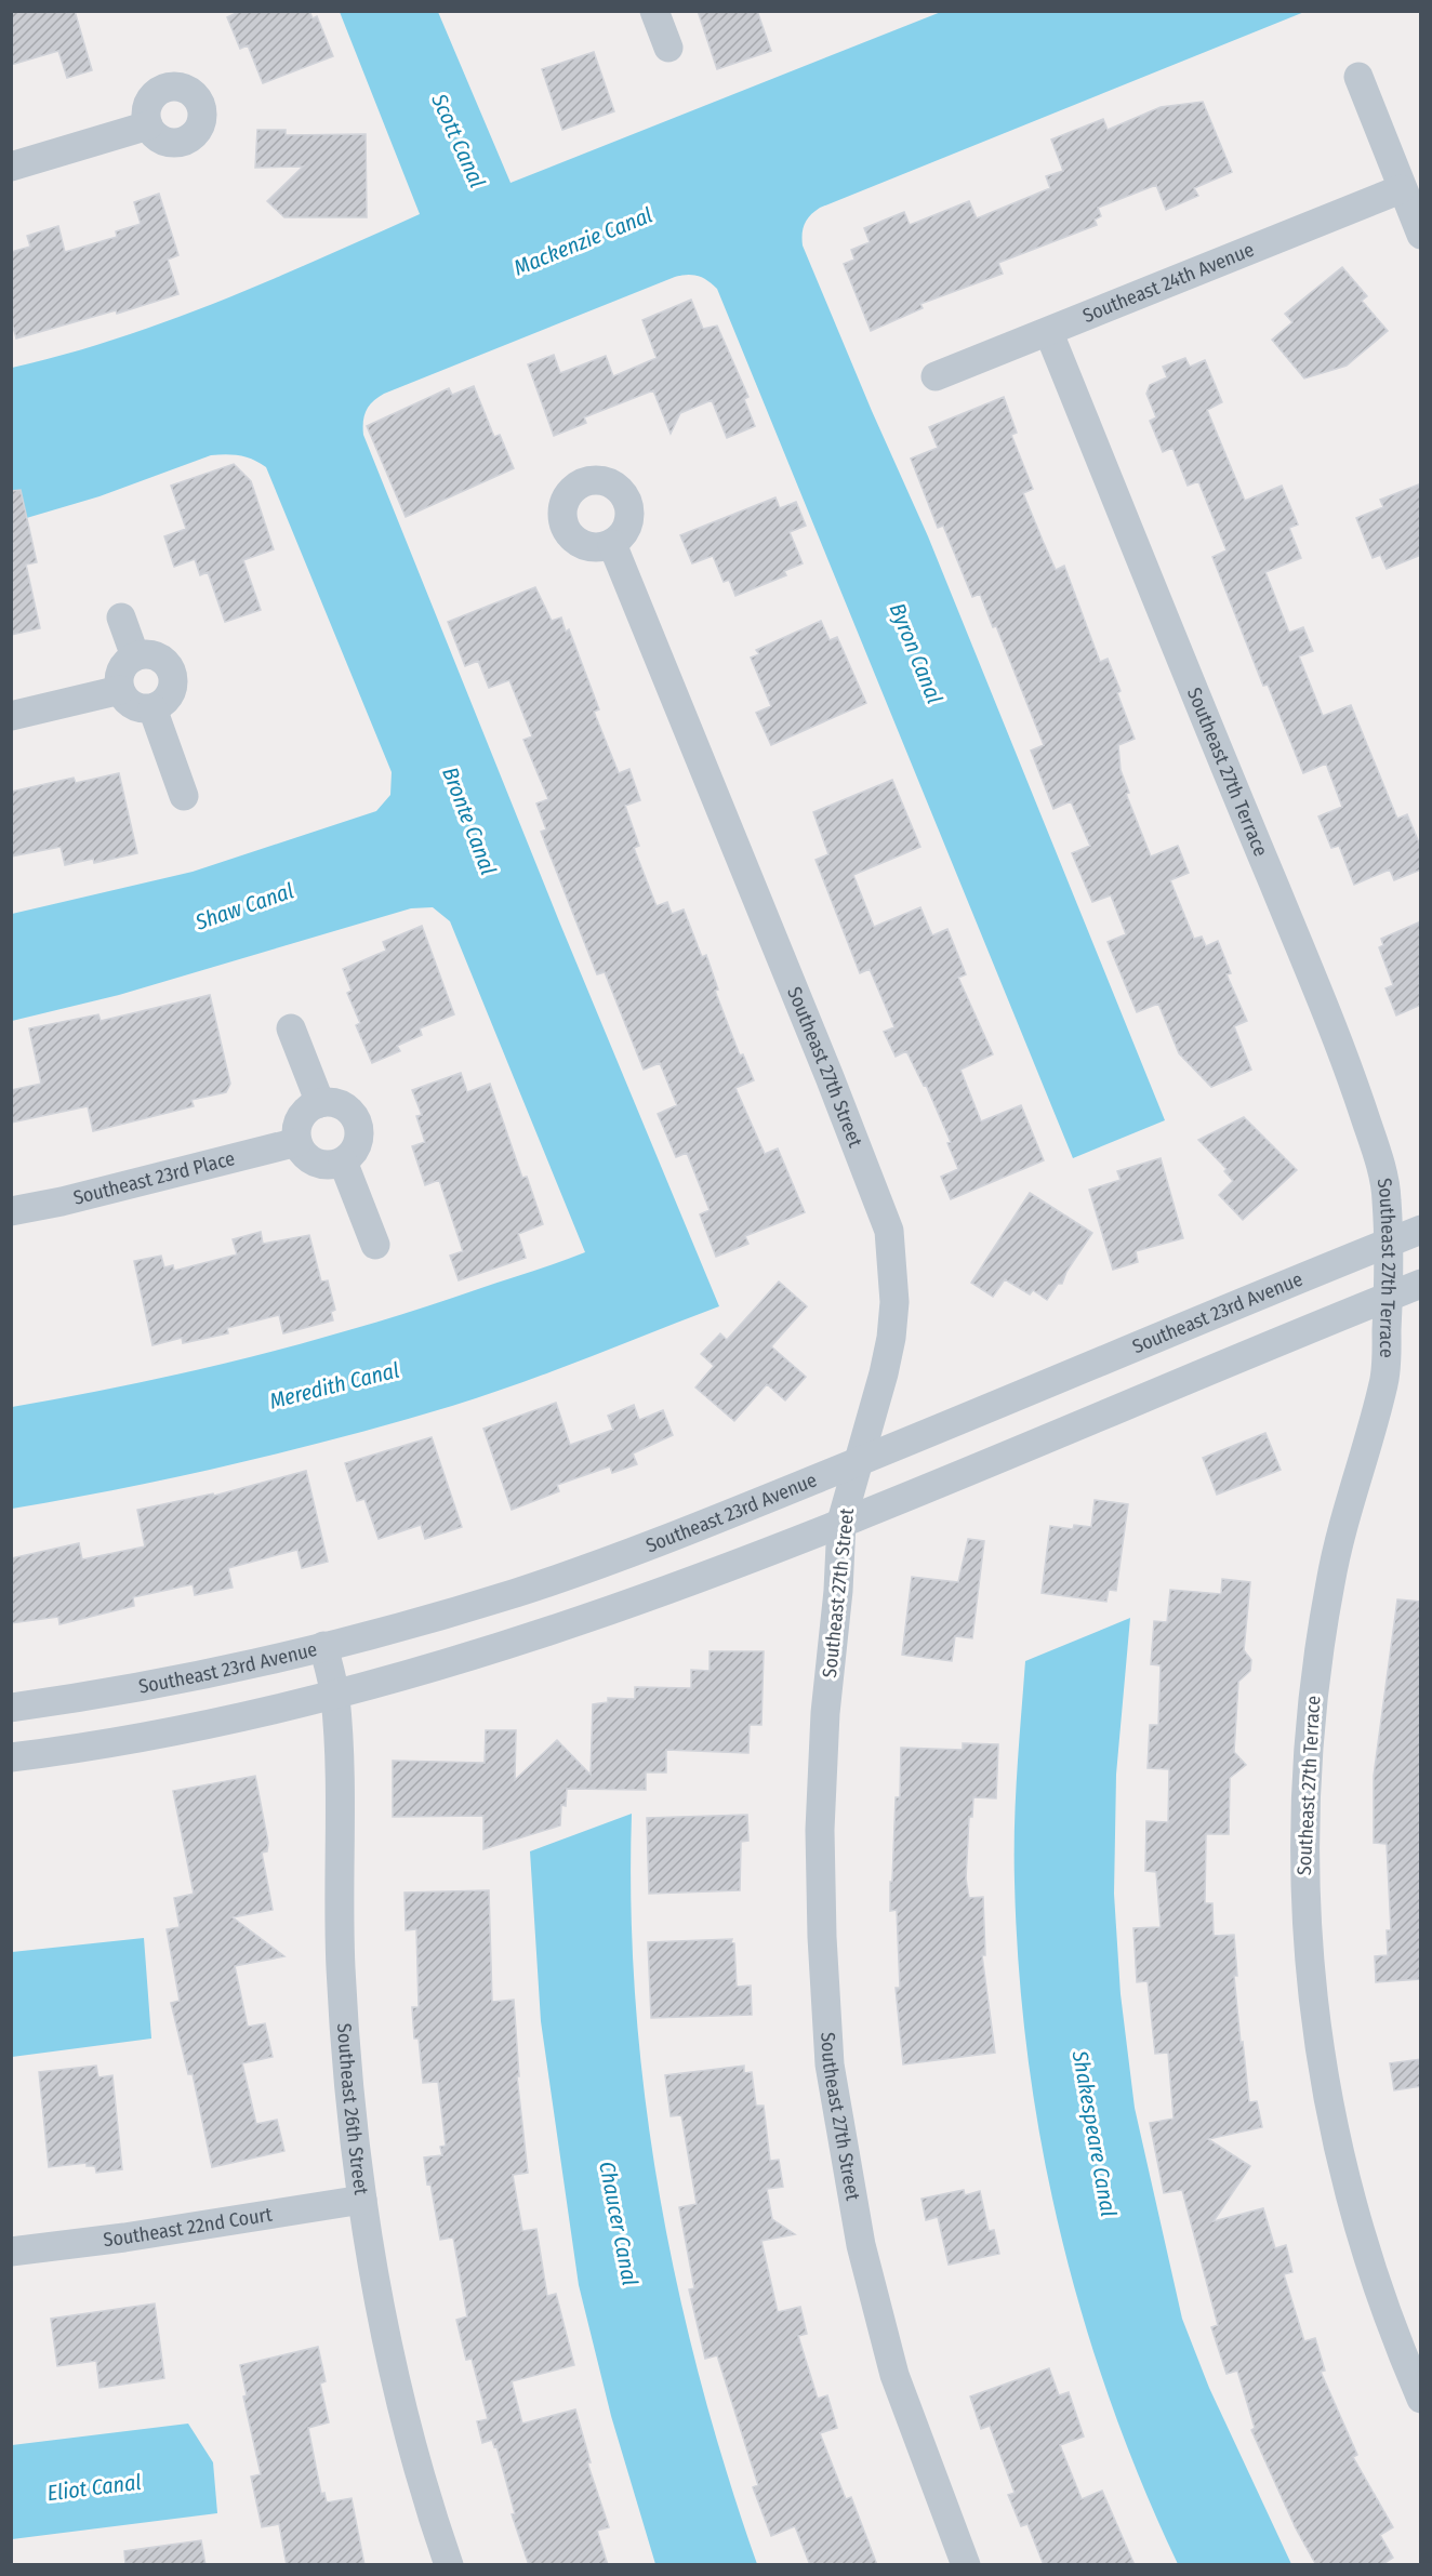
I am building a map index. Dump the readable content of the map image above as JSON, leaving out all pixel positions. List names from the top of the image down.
{
  "streets": {
    "street": [
      "Southeast 24th Avenue",
      "Southeast 27th Terrace",
      "Southeast 27th Street",
      "Southeast 23rd Place",
      "Southeast 23rd Avenue",
      "Southeast 26th Street",
      "Southeast 22nd Court"
    ]
  },
  "crossings": [
    ["Southeast 24th Avenue", "Southeast 27th Terrace"],
    ["Southeast 27th Terrace", "Southeast 23rd Avenue"],
    ["Southeast 27th Street", "Southeast 23rd Avenue"],
    ["Southeast 23rd Avenue", "Southeast 26th Street"],
    ["Southeast 26th Street", "Southeast 22nd Court"]
  ],
  "water": [
    "Scott Canal",
    "Mackenzie Canal",
    "Byron Canal",
    "Bronte Canal",
    "Shaw Canal",
    "Meredith Canal",
    "Shakespeare Canal",
    "Chaucer Canal",
    "Eliot Canal"
  ]
}
